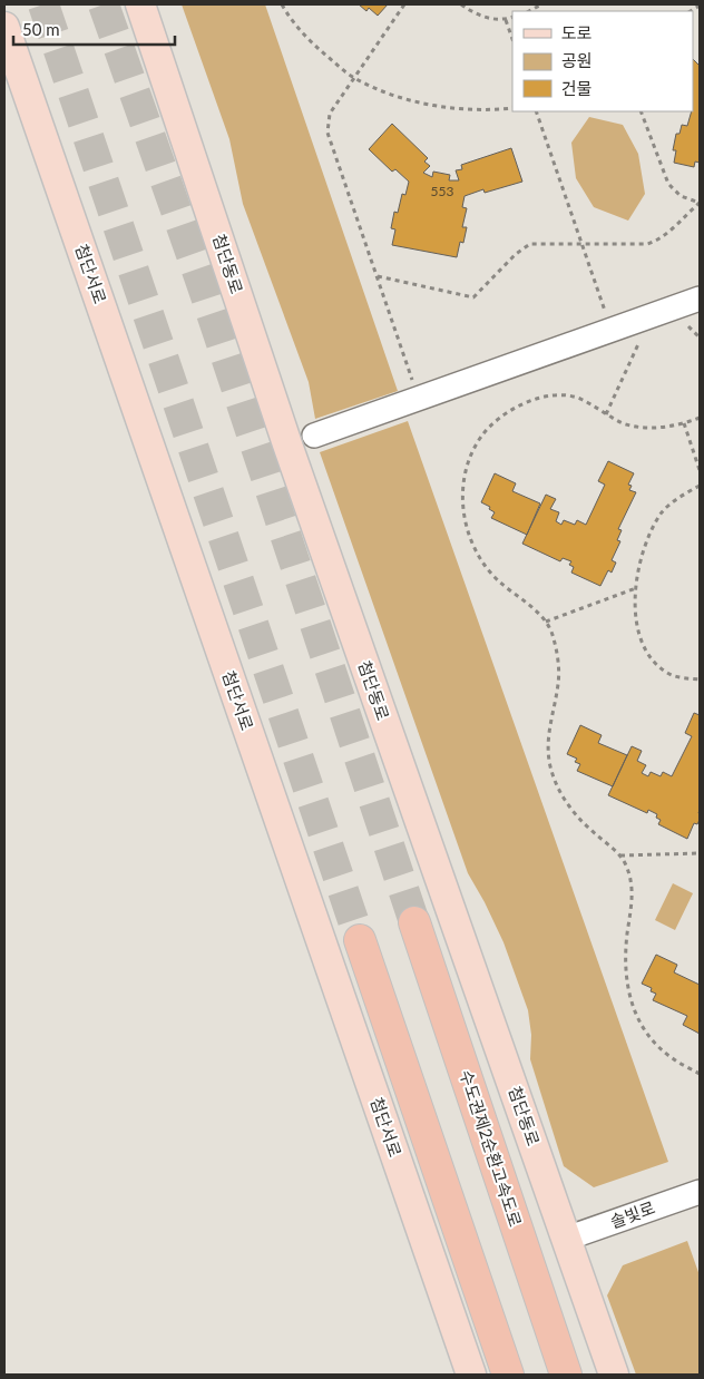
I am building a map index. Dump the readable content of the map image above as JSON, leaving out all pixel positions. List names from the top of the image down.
{
  "streets": {
    "highway": ["수도권제2순환고속도로"],
    "main road": ["첨단동로", "첨단서로"],
    "street": ["솔빛로"]
  },
  "crossings": [
    ["첨단동로", "솔빛로"]
  ],
  "house_numbers": ["553"],
  "legend": ["도로", "공원", "건물"],
  "scale_bar": "50 m"
}
